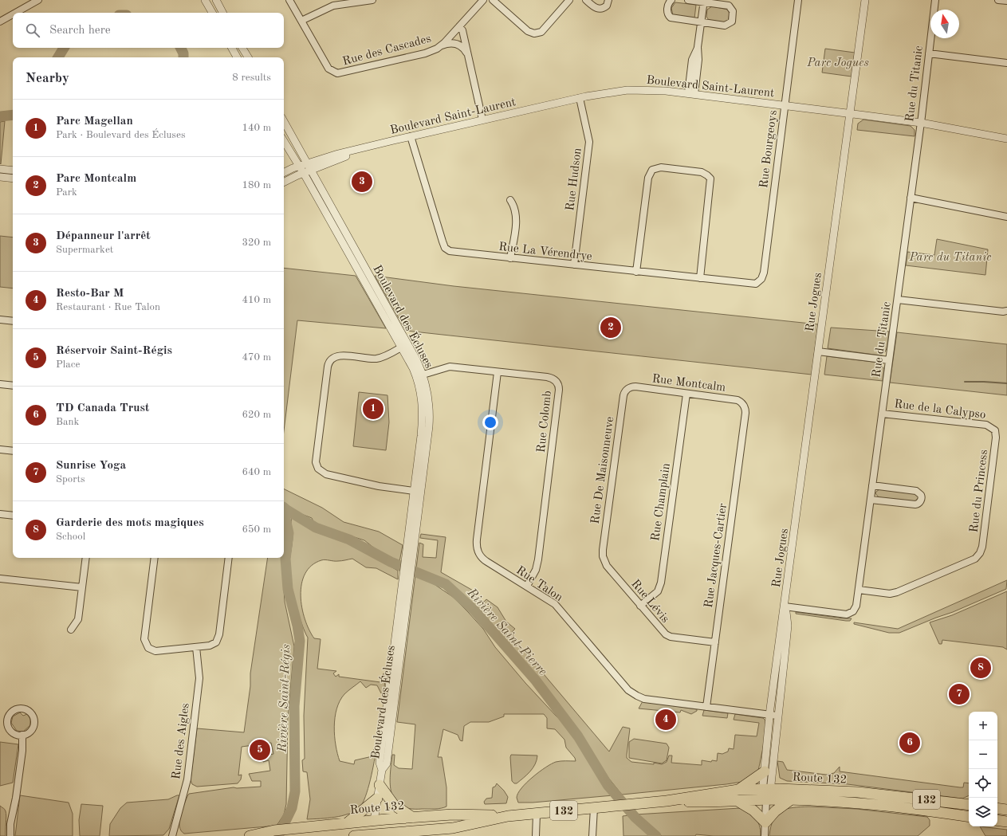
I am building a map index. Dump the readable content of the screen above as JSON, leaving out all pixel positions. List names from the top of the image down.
{
  "streets": {
    "highway": ["Route 132", "132"],
    "street": [
      "Rue des Cascades",
      "Rue du Titanic",
      "Boulevard Saint-Laurent",
      "Rue Bourgeoys",
      "Rue Hudson",
      "Rue La Vérendrye",
      "Rue Jogues",
      "Boulevard des Écluses",
      "Rue Montcalm",
      "Rue de la Calypso",
      "Rue Colomb",
      "Rue De Maisonneuve",
      "Rue du Princess",
      "Rue Champlain",
      "Rue Jacques-Cartier",
      "Rue Talon",
      "Rue Lévis",
      "Rue des Aigles"
    ]
  },
  "crossings": [
    ["Rue du Titanic", "Boulevard Saint-Laurent"],
    ["Rue du Titanic", "Rue Jogues"],
    ["Rue du Titanic", "Rue de la Calypso"],
    ["Rue du Titanic", "Rue du Princess"],
    ["Boulevard Saint-Laurent", "Rue Bourgeoys"],
    ["Boulevard Saint-Laurent", "Rue Hudson"],
    ["Boulevard Saint-Laurent", "Rue La Vérendrye"],
    ["Boulevard Saint-Laurent", "Rue Jogues"],
    ["Boulevard Saint-Laurent", "Boulevard des Écluses"],
    ["Rue Bourgeoys", "Rue La Vérendrye"],
    ["Rue Hudson", "Rue La Vérendrye"],
    ["Rue Jogues", "Rue Talon"],
    ["Rue Jogues", "Route 132"],
    ["Boulevard des Écluses", "Rue Colomb"],
    ["Boulevard des Écluses", "Route 132"],
    ["Rue Montcalm", "Rue De Maisonneuve"],
    ["Rue Montcalm", "Rue Champlain"],
    ["Rue Montcalm", "Rue Jacques-Cartier"],
    ["Rue de la Calypso", "Rue du Princess"],
    ["Rue Colomb", "Rue Talon"],
    ["Rue De Maisonneuve", "Rue Lévis"],
    ["Rue Champlain", "Rue Lévis"],
    ["Rue Jacques-Cartier", "Rue Talon"],
    ["Rue Jacques-Cartier", "Rue Lévis"]
  ],
  "water": ["Rivière Saint-Pierre", "Rivière Saint-Régis"],
  "parks": ["Parc Jogues", "Parc du Titanic"],
  "north": "top",
  "page": {
    "search": "Search here",
    "heading": ["Nearby", "8 results"],
    "list": [
      {
        "mark": "1",
        "name": "Parc Magellan",
        "note": "Park · Boulevard des Écluses",
        "value": "140 m"
      },
      {
        "mark": "2",
        "name": "Parc Montcalm",
        "note": "Park",
        "value": "180 m"
      },
      {
        "mark": "3",
        "name": "Dépanneur l'arrêt",
        "note": "Supermarket",
        "value": "320 m"
      },
      {
        "mark": "4",
        "name": "Resto-Bar M",
        "note": "Restaurant · Rue Talon",
        "value": "410 m"
      },
      {
        "mark": "5",
        "name": "Réservoir Saint-Régis",
        "note": "Place",
        "value": "470 m"
      },
      {
        "mark": "6",
        "name": "TD Canada Trust",
        "note": "Bank",
        "value": "620 m"
      },
      {
        "mark": "7",
        "name": "Sunrise Yoga",
        "note": "Sports",
        "value": "640 m"
      },
      {
        "mark": "8",
        "name": "Garderie des mots magiques",
        "note": "School",
        "value": "650 m"
      }
    ],
    "pins": [
      "3",
      "2",
      "1",
      "8",
      "7",
      "4",
      "6",
      "5"
    ],
    "map_buttons": ["+", "−"]
  }
}
